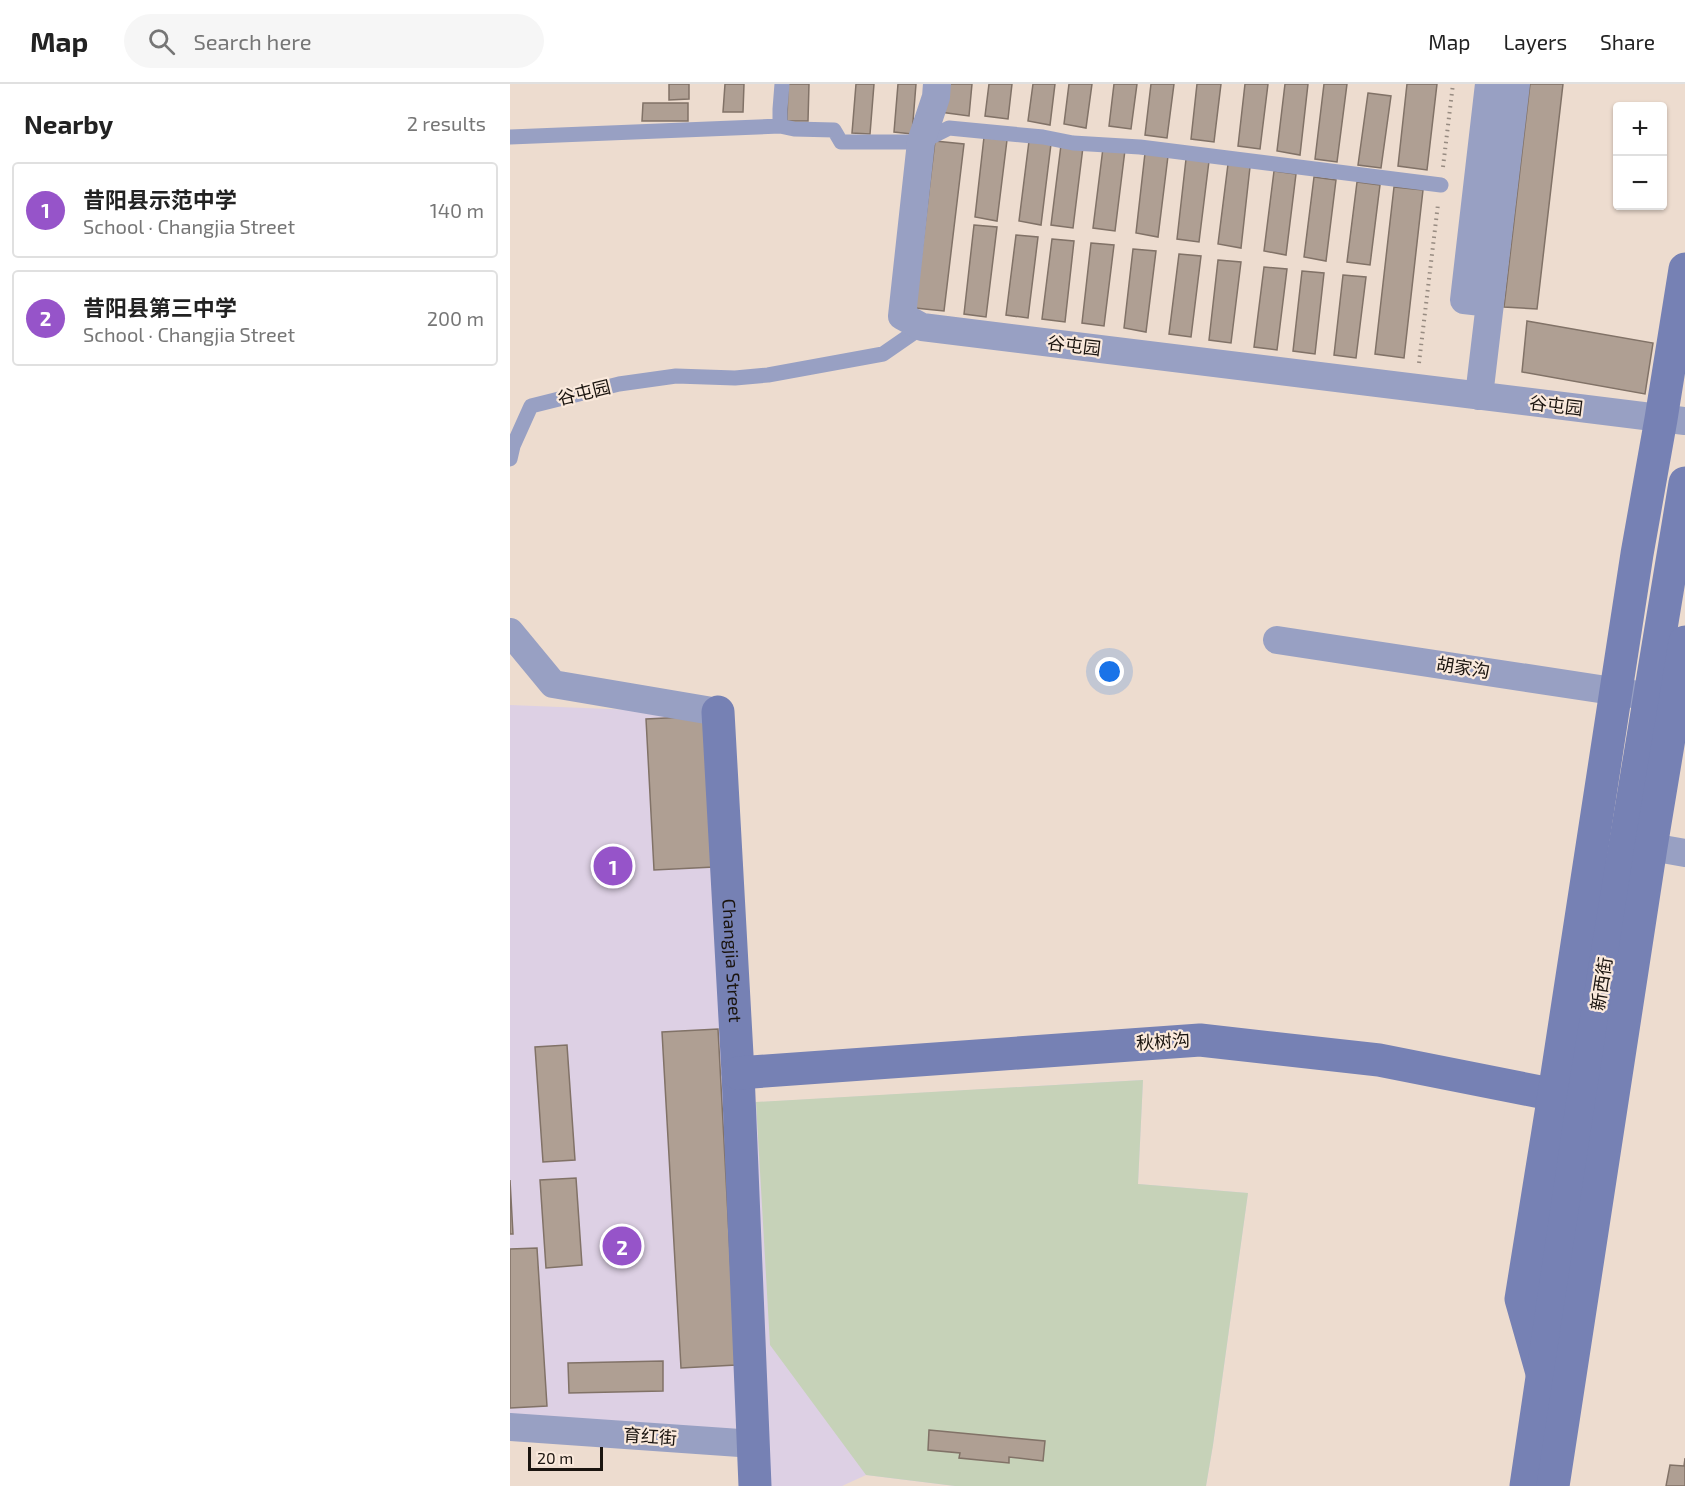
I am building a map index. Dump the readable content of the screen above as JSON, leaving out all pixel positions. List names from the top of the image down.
{
  "streets": {
    "street": [
      "谷屯园",
      "胡家沟",
      "Changjia Street",
      "新西街",
      "秋树沟",
      "育红街"
    ]
  },
  "crossings": [
    ["胡家沟", "新西街"],
    ["Changjia Street", "秋树沟"],
    ["Changjia Street", "育红街"],
    ["新西街", "秋树沟"]
  ],
  "scale_bar": "20 m",
  "page": {
    "header": "Map",
    "search": "Search here",
    "nav": ["Map", "Layers", "Share"],
    "heading": ["Nearby", "2 results"],
    "map_buttons": ["+", "−"],
    "list": [
      {
        "mark": "1",
        "name": "昔阳县示范中学",
        "note": "School · Changjia Street",
        "value": "140 m"
      },
      {
        "mark": "2",
        "name": "昔阳县第三中学",
        "note": "School · Changjia Street",
        "value": "200 m"
      }
    ],
    "pins": ["1", "2"],
    "scale": "20 m"
  }
}
